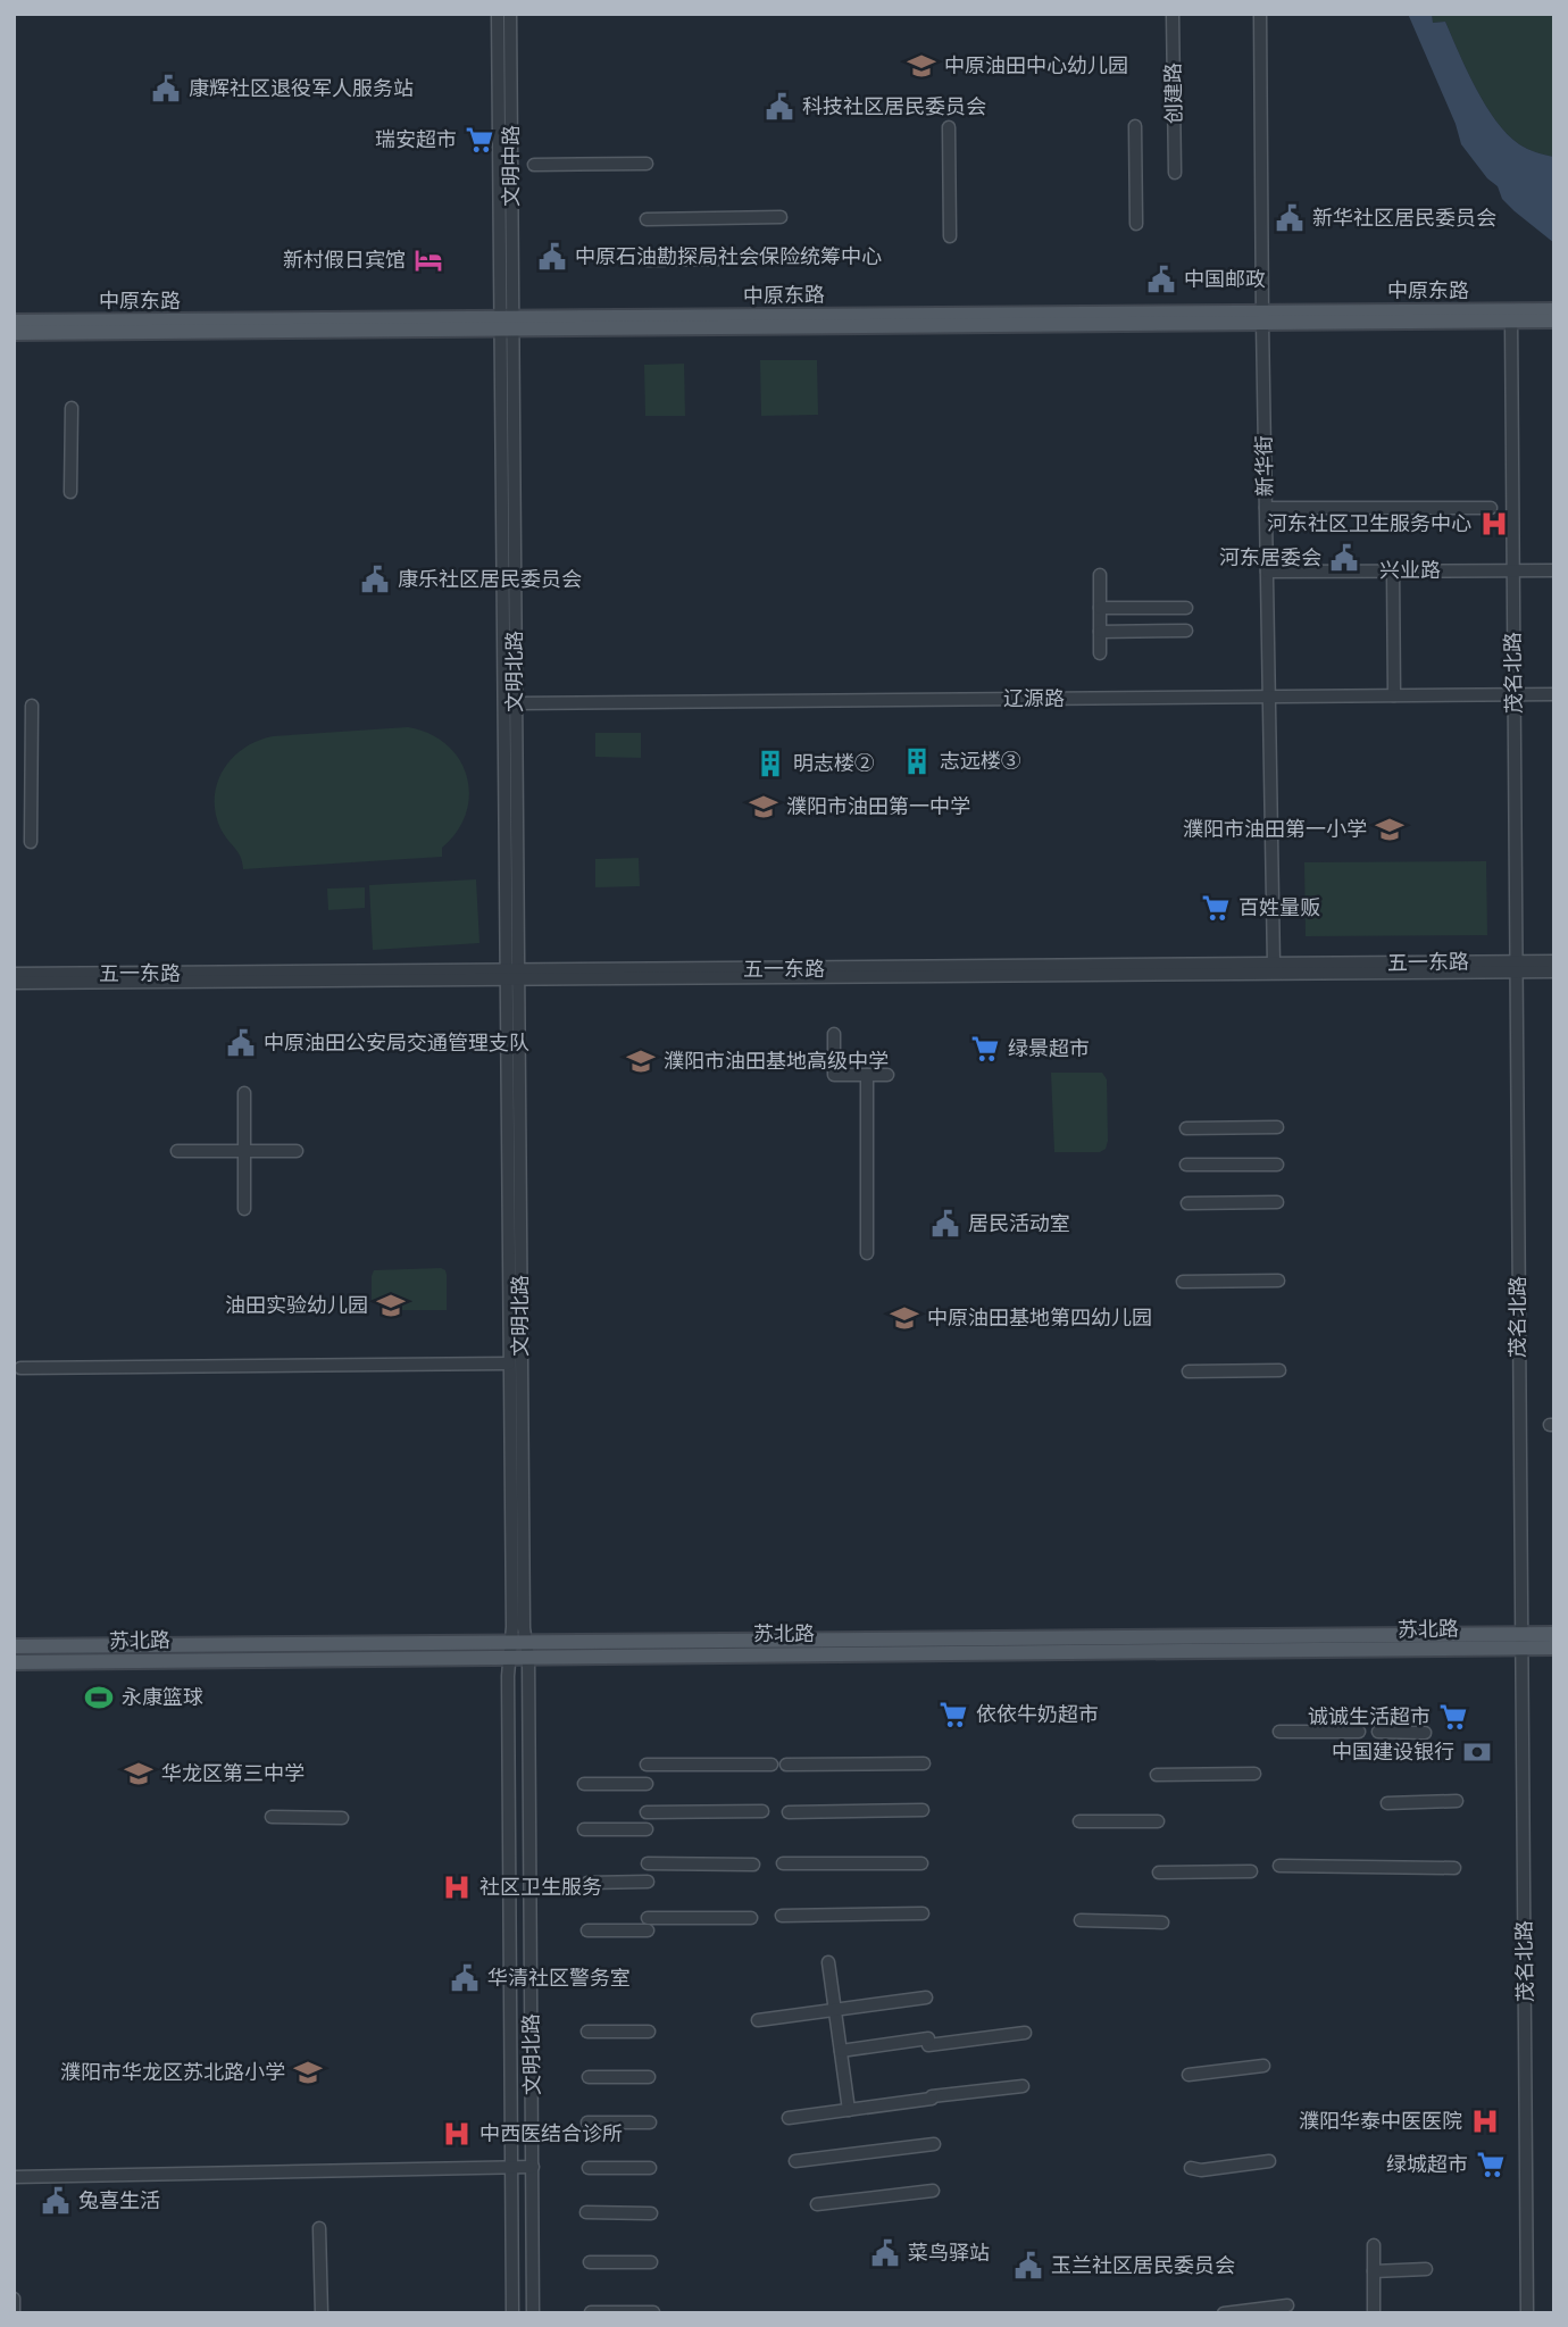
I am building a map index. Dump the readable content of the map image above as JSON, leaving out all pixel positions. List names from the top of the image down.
{
  "streets": {
    "main road": ["中原东路", "苏北路"],
    "street": [
      "创建路",
      "文明中路",
      "新华街",
      "兴业路",
      "文明北路",
      "茂名北路",
      "辽源路",
      "五一东路"
    ]
  },
  "crossings": [
    ["文明中路", "中原东路"],
    ["文明中路", "文明北路"],
    ["中原东路", "新华街"],
    ["中原东路", "文明北路"],
    ["中原东路", "茂名北路"],
    ["新华街", "兴业路"],
    ["新华街", "辽源路"],
    ["新华街", "五一东路"],
    ["兴业路", "茂名北路"],
    ["文明北路", "辽源路"],
    ["文明北路", "五一东路"],
    ["文明北路", "苏北路"],
    ["茂名北路", "辽源路"],
    ["茂名北路", "五一东路"],
    ["茂名北路", "苏北路"]
  ],
  "places": {
    "school or university": [
      "中原油田中心幼儿园",
      "濮阳市油田第一中学",
      "濮阳市油田第一小学",
      "濮阳市油田基地高级中学",
      "油田实验幼儿园",
      "中原油田基地第四幼儿园",
      "华龙区第三中学",
      "濮阳市华龙区苏北路小学"
    ],
    "public building": [
      "康辉社区退役军人服务站",
      "科技社区居民委员会",
      "新华社区居民委员会",
      "中原石油勘探局社会保险统筹中心",
      "中国邮政",
      "河东居委会",
      "康乐社区居民委员会",
      "中原油田公安局交通管理支队",
      "居民活动室",
      "华清社区警务室",
      "兔喜生活",
      "菜鸟驿站",
      "玉兰社区居民委员会"
    ],
    "supermarket": [
      "瑞安超市",
      "百姓量贩",
      "绿景超市",
      "依依牛奶超市",
      "诚诚生活超市",
      "绿城超市"
    ],
    "hotel": ["新村假日宾馆"],
    "hospital": [
      "河东社区卫生服务中心",
      "社区卫生服务",
      "濮阳华泰中医医院",
      "中西医结合诊所"
    ],
    "building": ["志远楼③", "明志楼②"],
    "sports": ["永康篮球"],
    "bank": ["中国建设银行"]
  }
}
